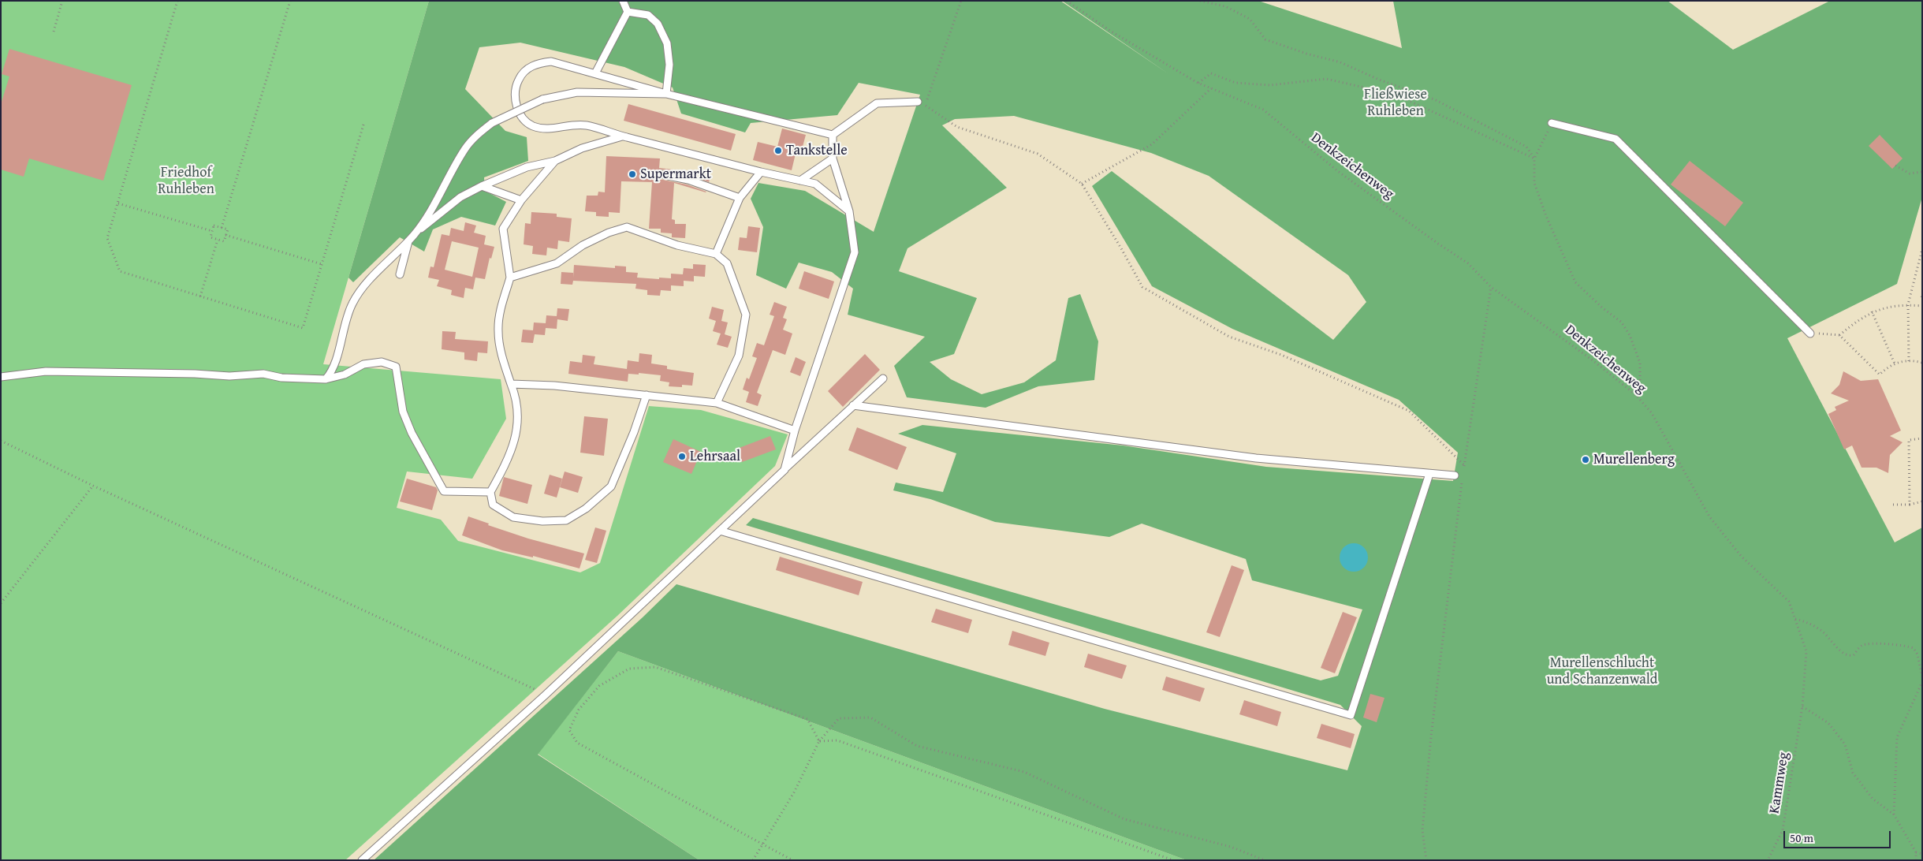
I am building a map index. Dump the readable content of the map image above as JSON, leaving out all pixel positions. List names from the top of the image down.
{
  "streets": {
    "path": ["Denkzeichenweg", "Kammweg"]
  },
  "crossings": [
    ["Denkzeichenweg", "Kammweg"]
  ],
  "parks": ["Fließwiese Ruhleben", "Friedhof Ruhleben", "Murellenschlucht und Schanzenwald"],
  "places": [
    "Tankstelle",
    "Supermarkt",
    "Lehrsaal",
    "Murellenberg"
  ],
  "scale_bar": "50 m"
}
